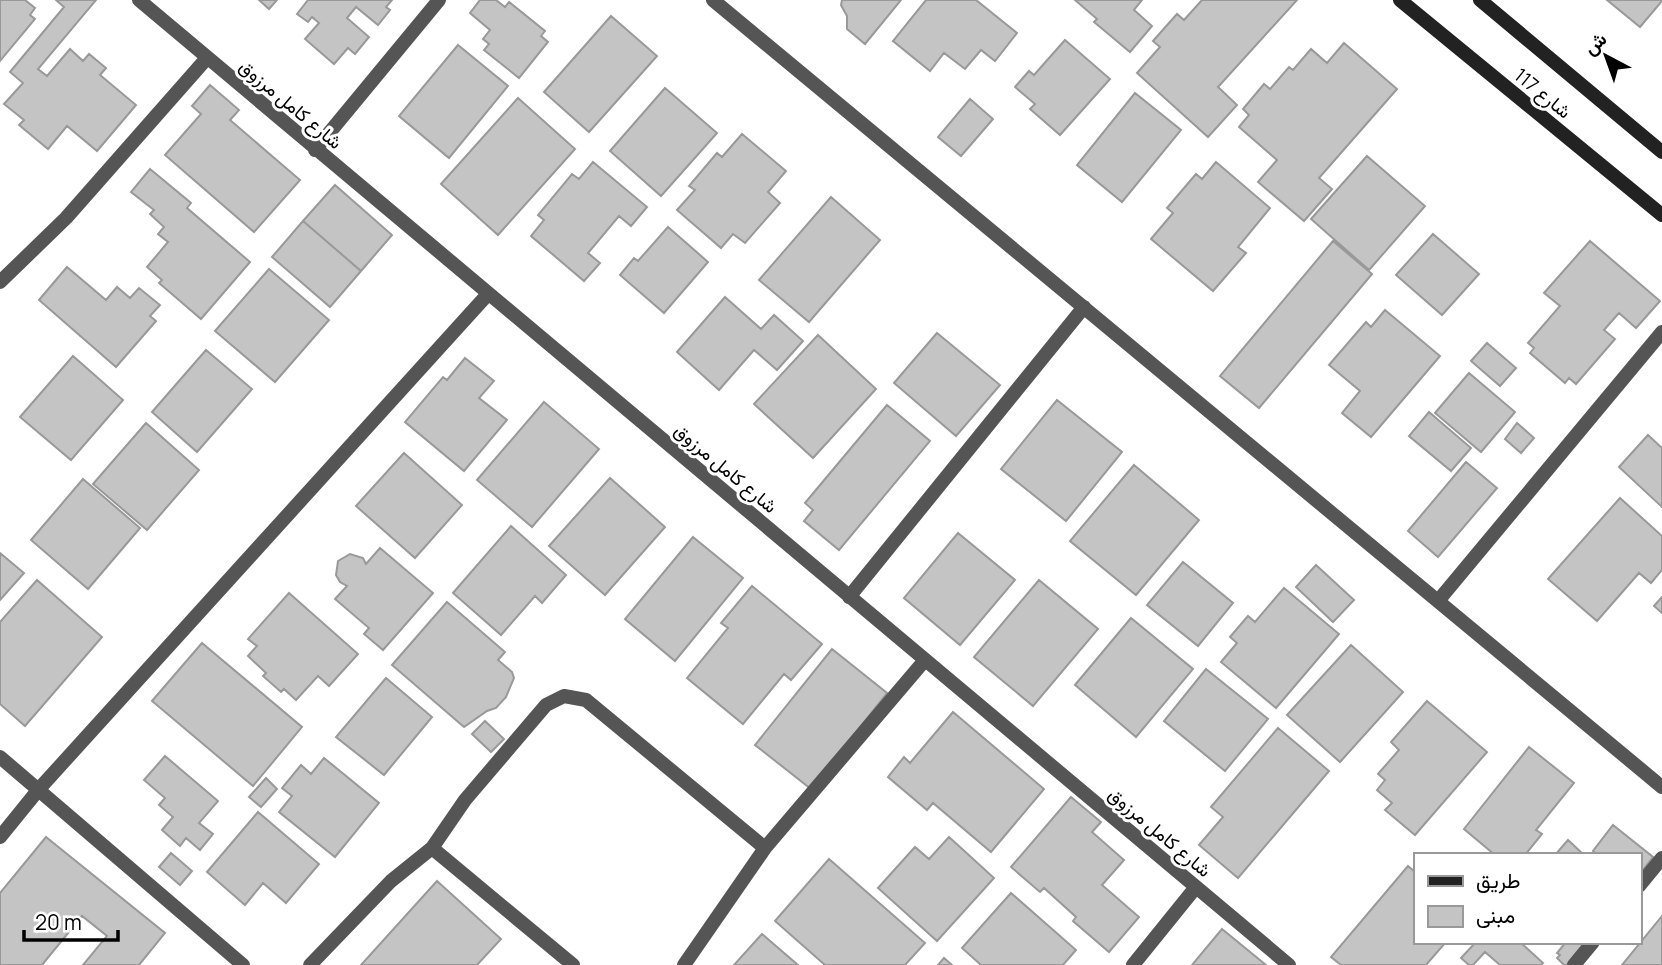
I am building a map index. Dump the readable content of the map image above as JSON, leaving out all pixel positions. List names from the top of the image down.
{
  "streets": {
    "street": ["شارع 117", "شارع كامل مرزوق"]
  },
  "legend": ["طريق", "مبنى"],
  "scale_bar": "20 m",
  "north": "top left"
}
